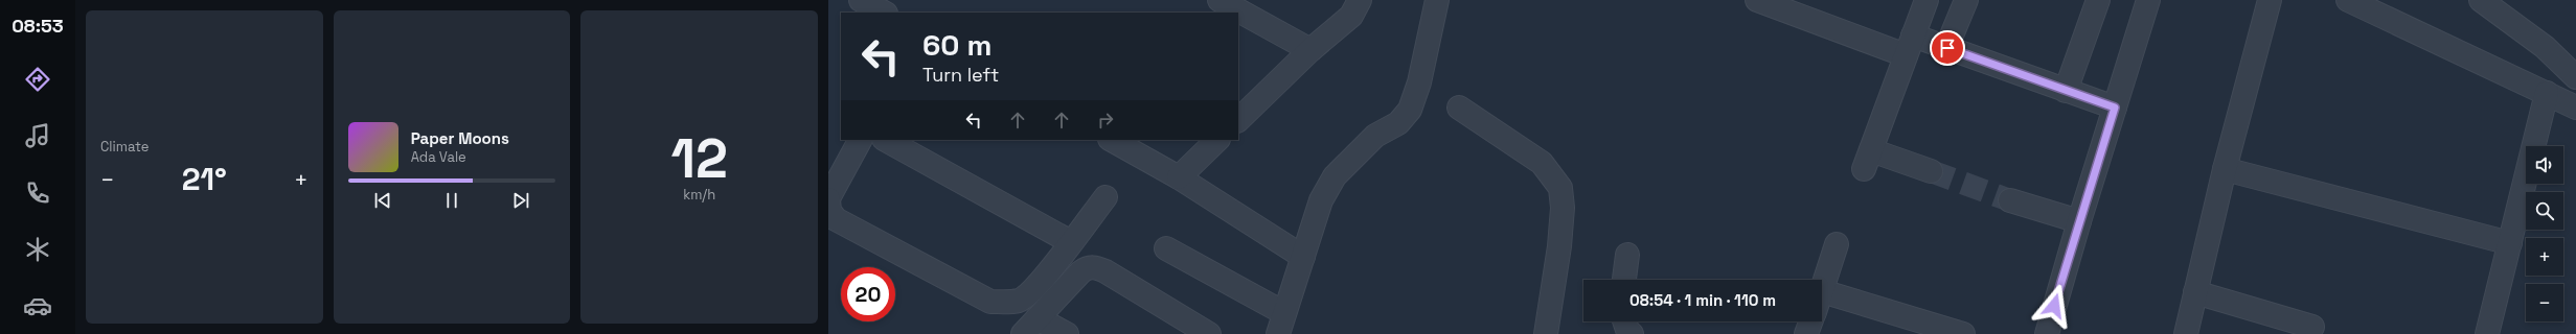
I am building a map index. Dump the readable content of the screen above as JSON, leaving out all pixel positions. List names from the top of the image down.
{
  "page": {
    "tabs": "08:53",
    "tile": [
      "Climate",
      ["12", "km/h"]
    ],
    "turn": ["60 m", "Turn left"],
    "song": ["Paper Moons", "Ada Vale"],
    "map_buttons": ["+", "−"],
    "heat": ["−", "21°", "+"],
    "limit": "20",
    "trip": "08:54 · 1 min · 110 m"
  }
}
